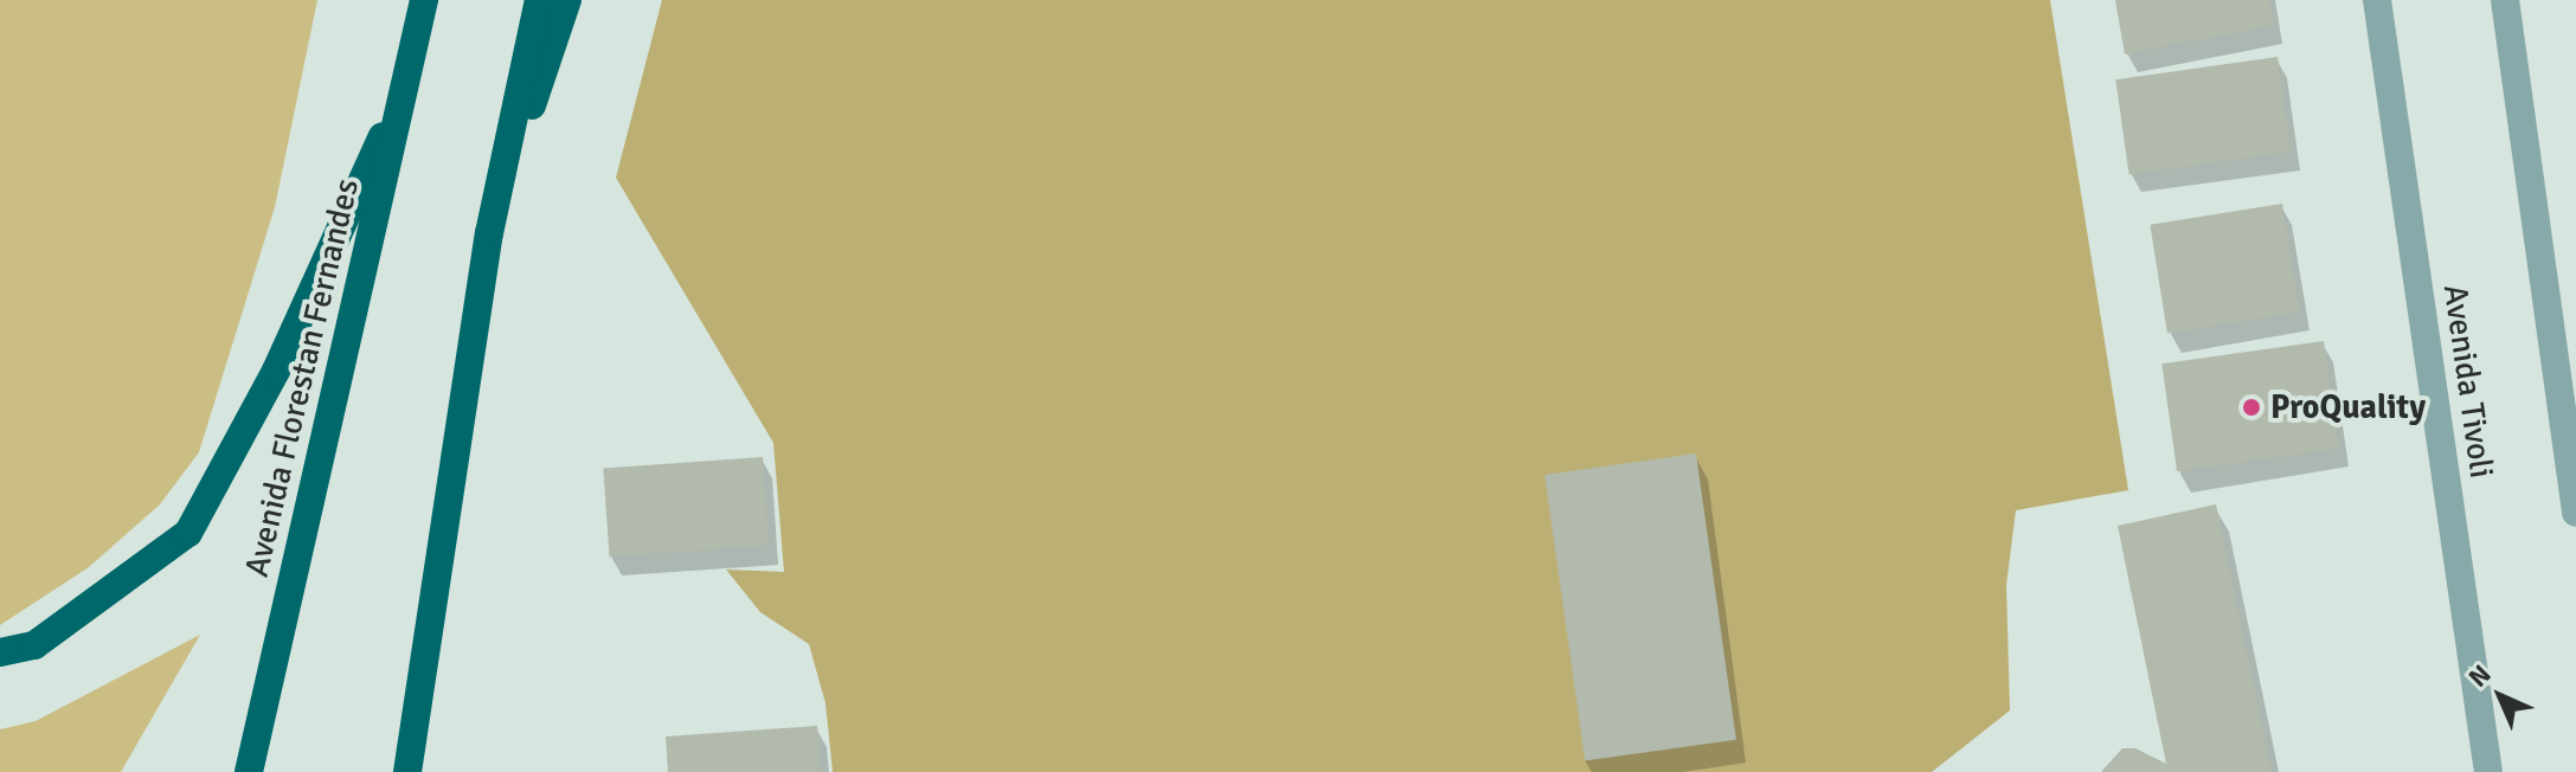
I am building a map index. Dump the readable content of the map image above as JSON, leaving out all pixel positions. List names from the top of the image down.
{
  "streets": {
    "highway": ["Avenida Florestan Fernandes"],
    "street": ["Avenida Tivoli"]
  },
  "places": ["ProQuality"],
  "north": "top left"
}
